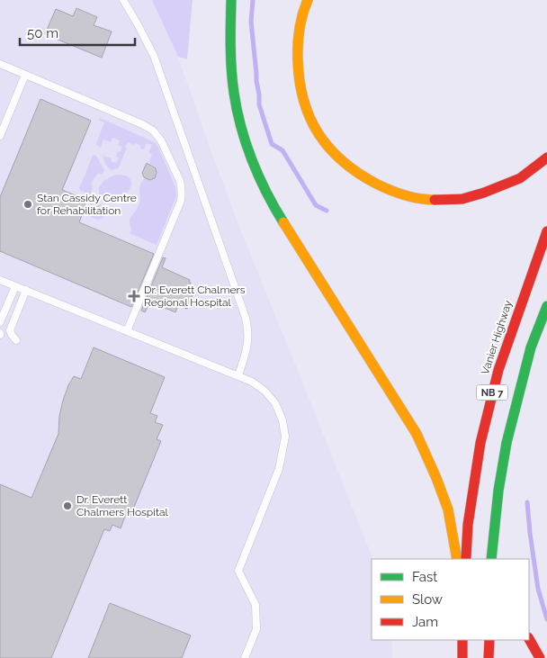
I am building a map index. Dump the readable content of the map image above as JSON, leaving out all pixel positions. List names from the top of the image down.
{
  "streets": {
    "highway": ["Vanier Highway", "NB 7"]
  },
  "places": {
    "other": ["Stan Cassidy Centre for Rehabilitation", "Dr. Everett Chalmers Hospital"],
    "health": ["Dr. Everett Chalmers Regional Hospital"]
  },
  "legend": ["Fast", "Slow", "Jam"],
  "scale_bar": "50 m"
}
